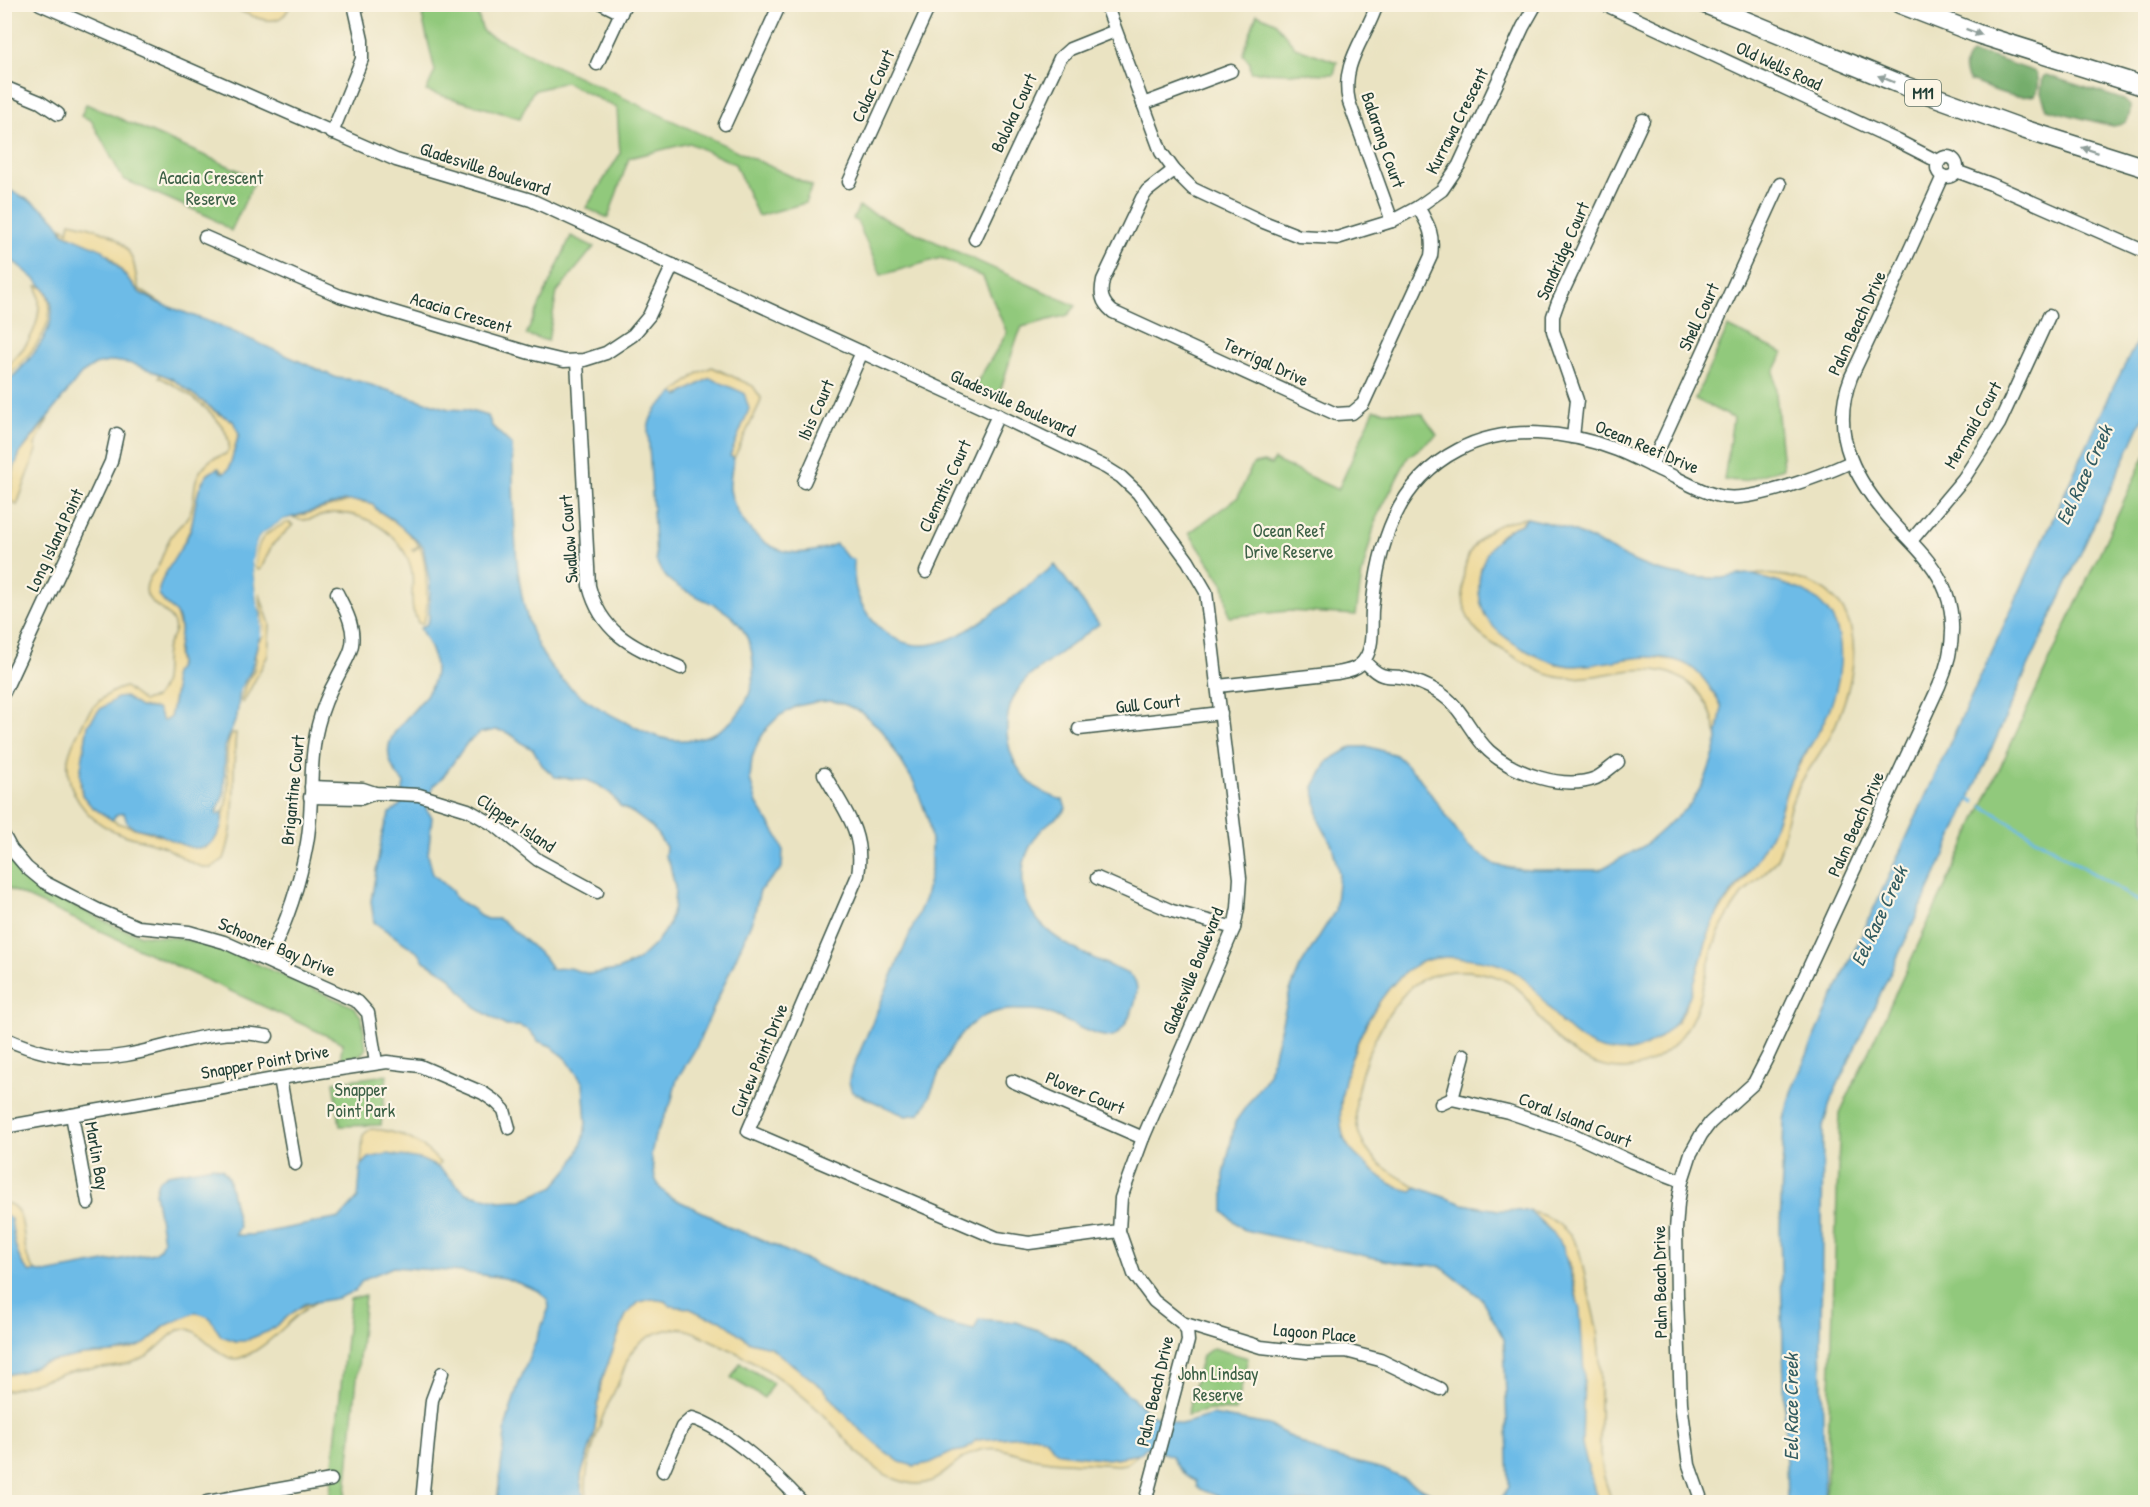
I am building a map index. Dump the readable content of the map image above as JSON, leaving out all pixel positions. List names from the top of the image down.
{
  "streets": {
    "highway": ["M11"],
    "street": [
      "Old Wells Road",
      "Colac Court",
      "Boloka Court",
      "Kurrawa Crescent",
      "Balarang Court",
      "Gladesville Boulevard",
      "Sandridge Court",
      "Acacia Crescent",
      "Shell Court",
      "Palm Beach Drive",
      "Terrigal Drive",
      "Ibis Court",
      "Mermaid Court",
      "Ocean Reef Drive",
      "Clematis Court",
      "Swallow Court",
      "Long Island Point",
      "Gull Court",
      "Brigantine Court",
      "Clipper Island",
      "Schooner Bay Drive",
      "Curlew Point Drive",
      "Snapper Point Drive",
      "Plover Court",
      "Coral Island Court",
      "Marlin Bay",
      "Lagoon Place"
    ]
  },
  "crossings": [
    ["Old Wells Road", "Palm Beach Drive"],
    ["Boloka Court", "Kurrawa Crescent"],
    ["Kurrawa Crescent", "Balarang Court"],
    ["Kurrawa Crescent", "Terrigal Drive"],
    ["Gladesville Boulevard", "Acacia Crescent"],
    ["Gladesville Boulevard", "Palm Beach Drive"],
    ["Gladesville Boulevard", "Ibis Court"],
    ["Gladesville Boulevard", "Clematis Court"],
    ["Gladesville Boulevard", "Gull Court"],
    ["Gladesville Boulevard", "Curlew Point Drive"],
    ["Gladesville Boulevard", "Plover Court"],
    ["Gladesville Boulevard", "Lagoon Place"],
    ["Sandridge Court", "Ocean Reef Drive"],
    ["Acacia Crescent", "Swallow Court"],
    ["Shell Court", "Ocean Reef Drive"],
    ["Palm Beach Drive", "Mermaid Court"],
    ["Palm Beach Drive", "Ocean Reef Drive"],
    ["Palm Beach Drive", "Coral Island Court"],
    ["Palm Beach Drive", "Lagoon Place"],
    ["Brigantine Court", "Clipper Island"],
    ["Brigantine Court", "Schooner Bay Drive"],
    ["Schooner Bay Drive", "Snapper Point Drive"],
    ["Snapper Point Drive", "Marlin Bay"]
  ],
  "water": ["Eel Race Creek"],
  "parks": [
    "Acacia Crescent Reserve",
    "Ocean Reef Drive Reserve",
    "Snapper Point Park",
    "John Lindsay Reserve"
  ]
}
